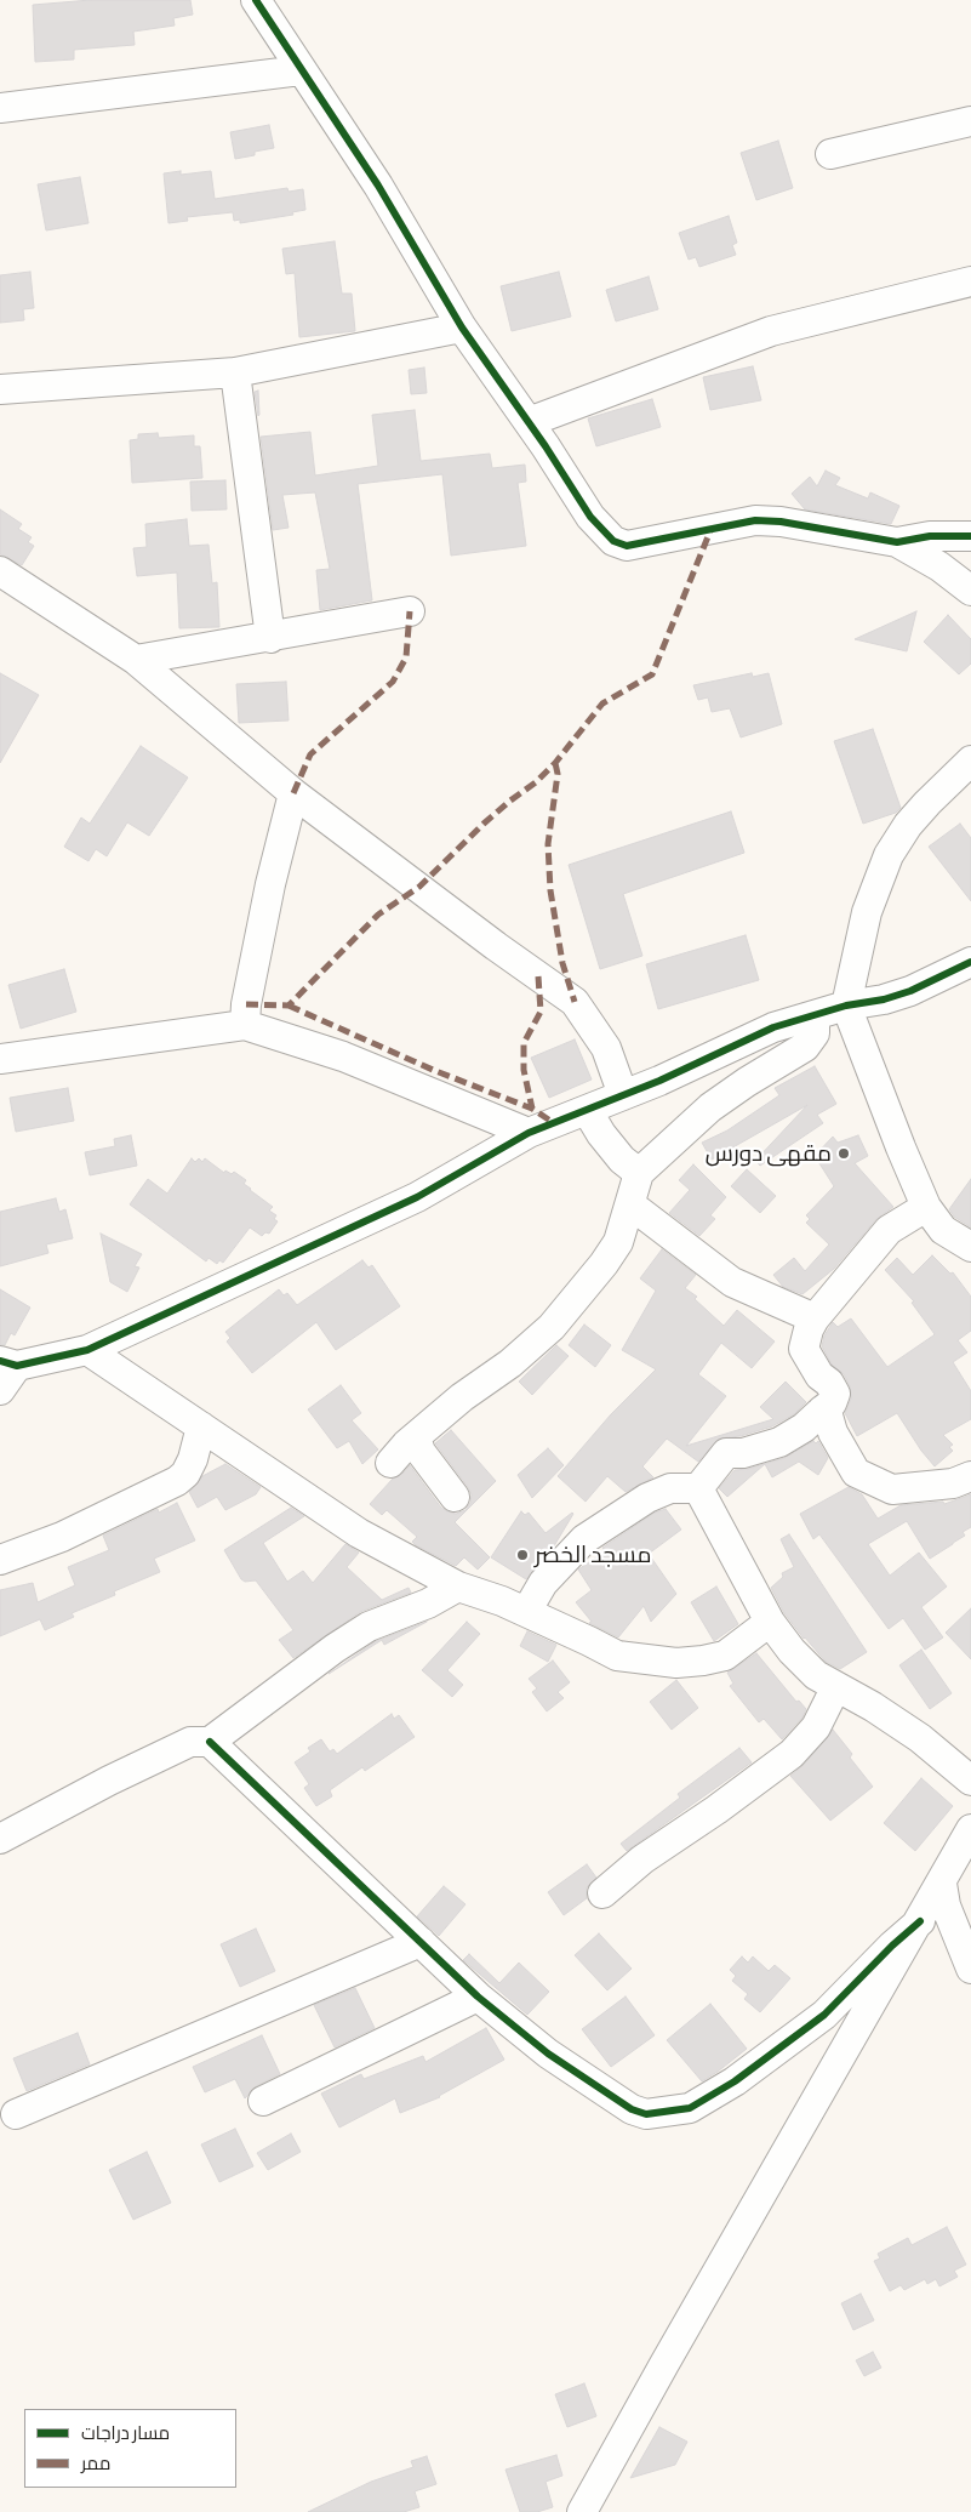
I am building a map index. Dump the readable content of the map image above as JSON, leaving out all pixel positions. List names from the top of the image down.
{
  "places": ["مقهى دورس", "مسجد الخضر"],
  "legend": ["مسار دراجات", "ممر"]
}
